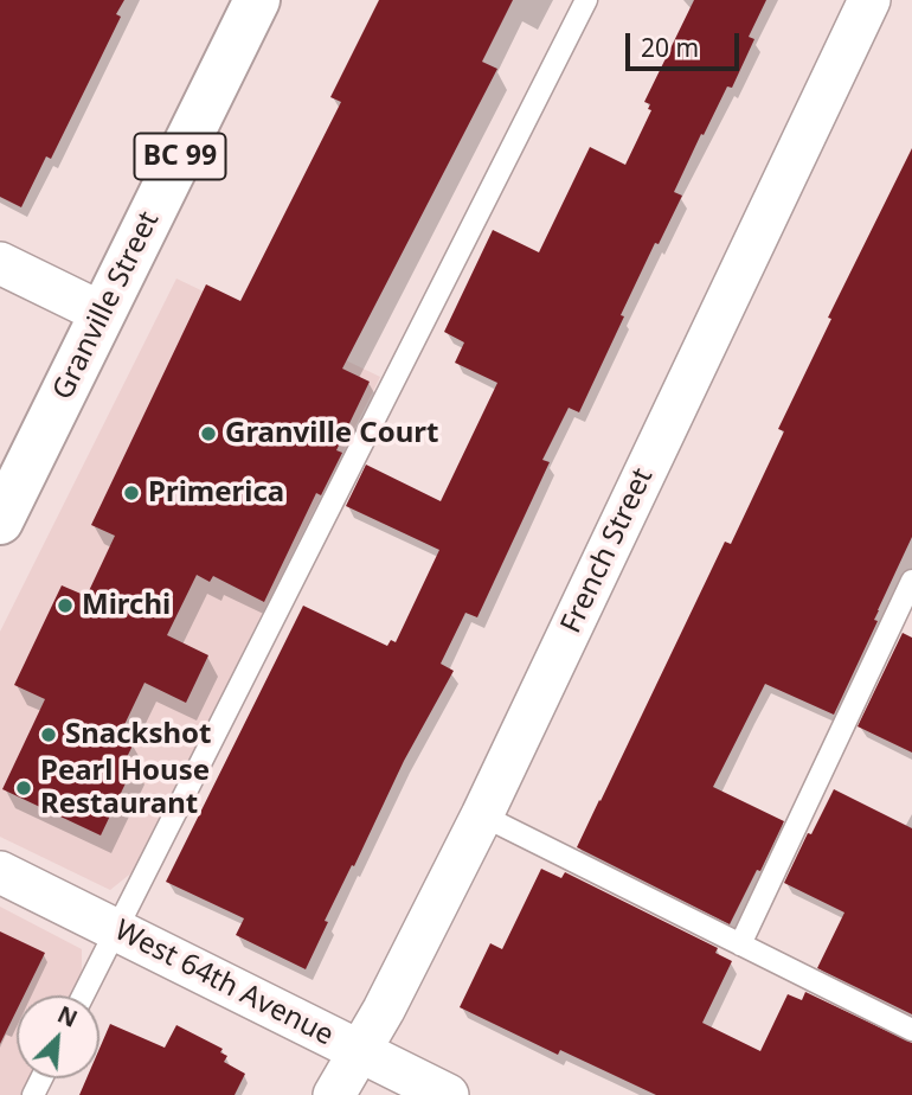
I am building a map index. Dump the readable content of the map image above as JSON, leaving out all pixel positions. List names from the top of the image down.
{
  "streets": {
    "highway": ["BC 99", "Granville Street"],
    "street": ["French Street", "West 64th Avenue"]
  },
  "crossings": [
    ["French Street", "West 64th Avenue"]
  ],
  "places": [
    "Granville Court",
    "Primerica",
    "Mirchi",
    "Snackshot",
    "Pearl House Restaurant"
  ],
  "scale_bar": "20 m",
  "north": "top right"
}
